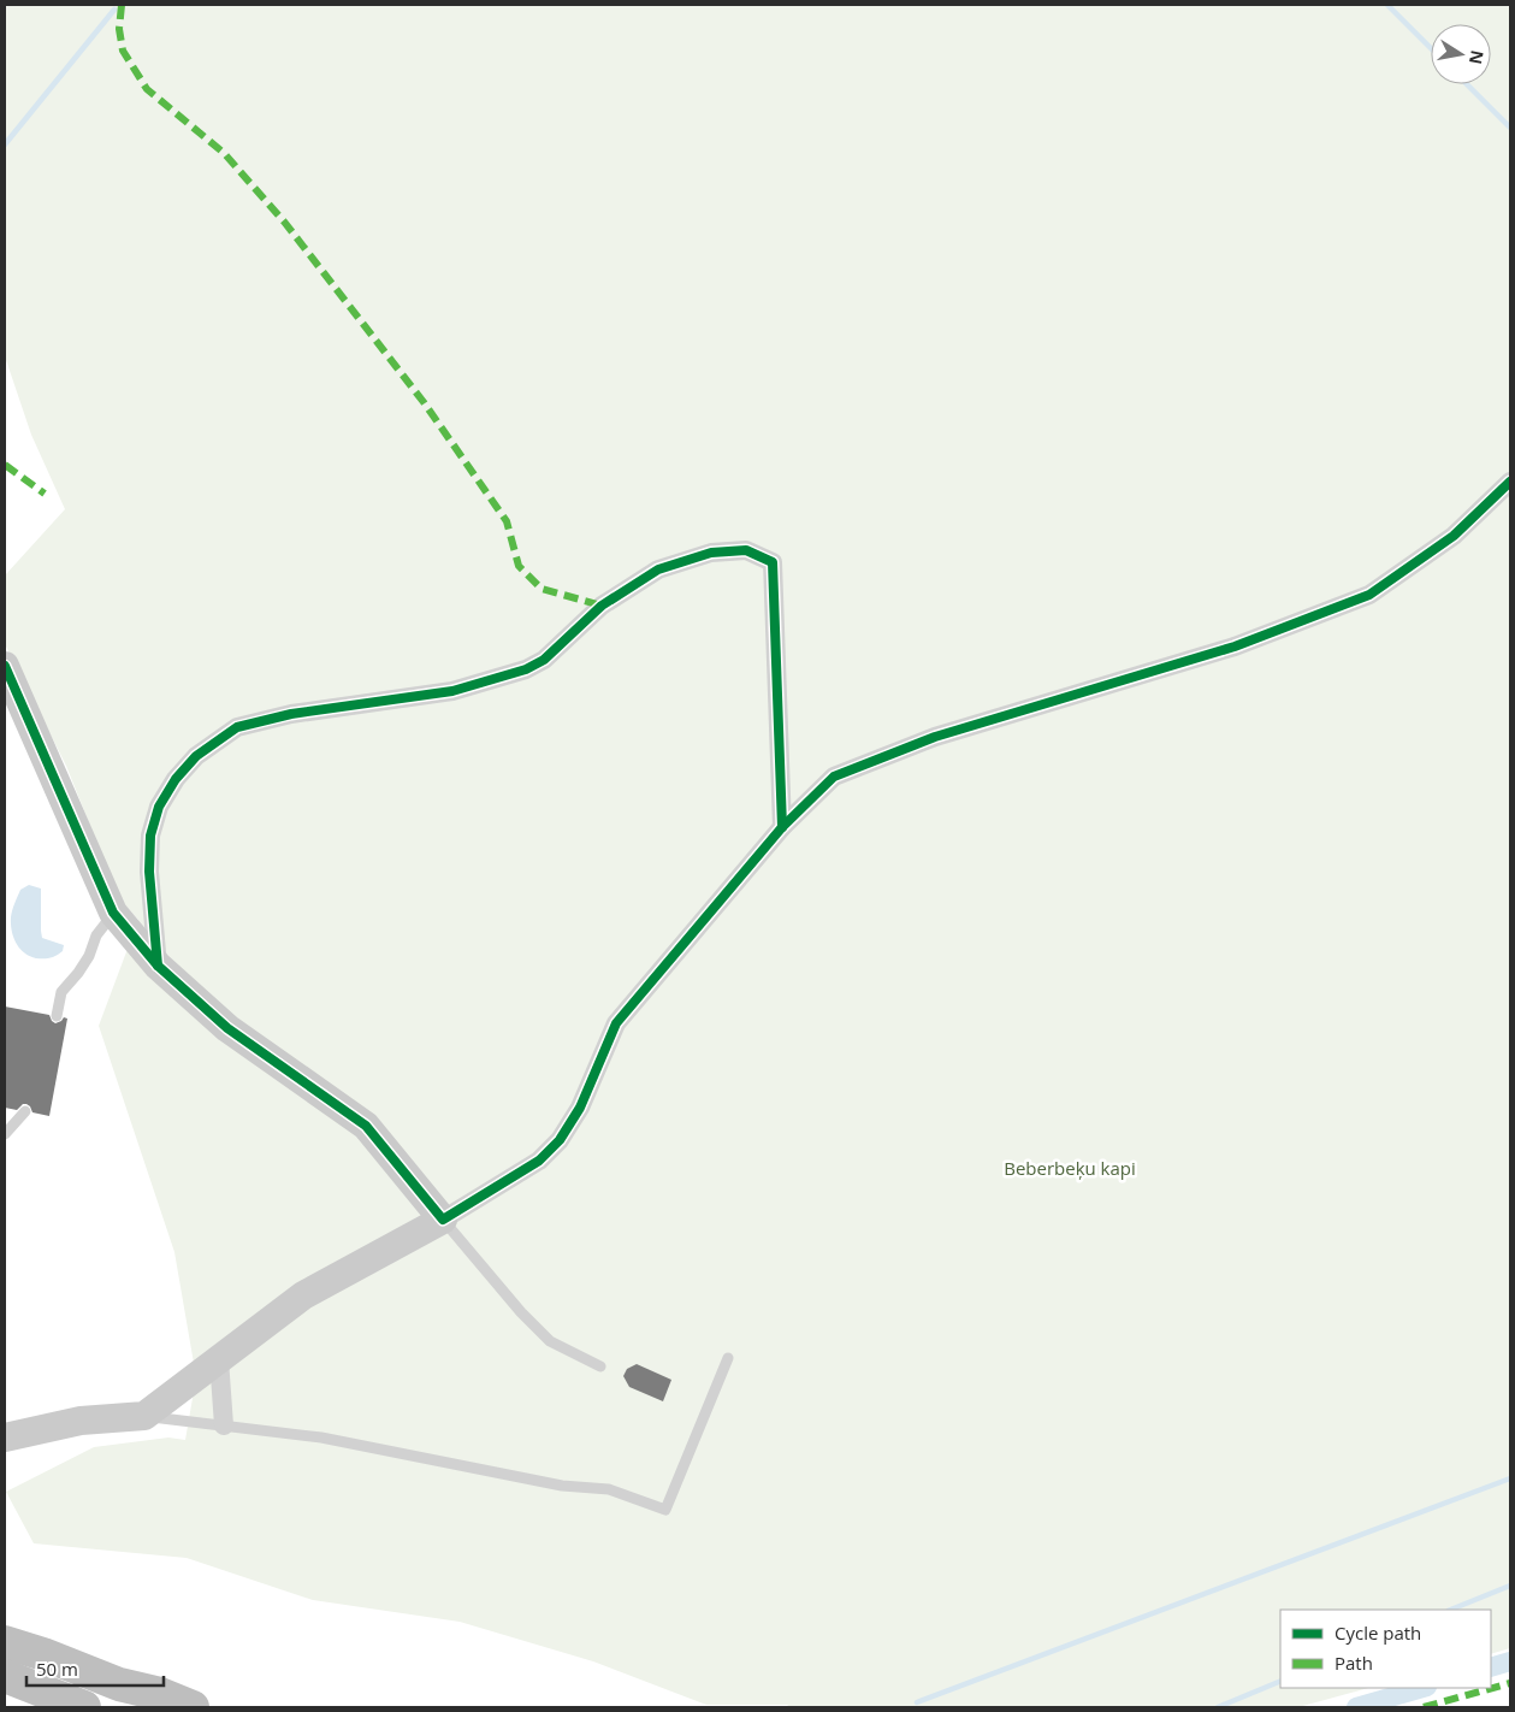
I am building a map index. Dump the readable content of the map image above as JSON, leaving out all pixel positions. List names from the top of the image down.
{
  "parks": ["Beberbeķu kapi"],
  "legend": ["Cycle path", "Path"],
  "scale_bar": "50 m",
  "north": "right"
}
